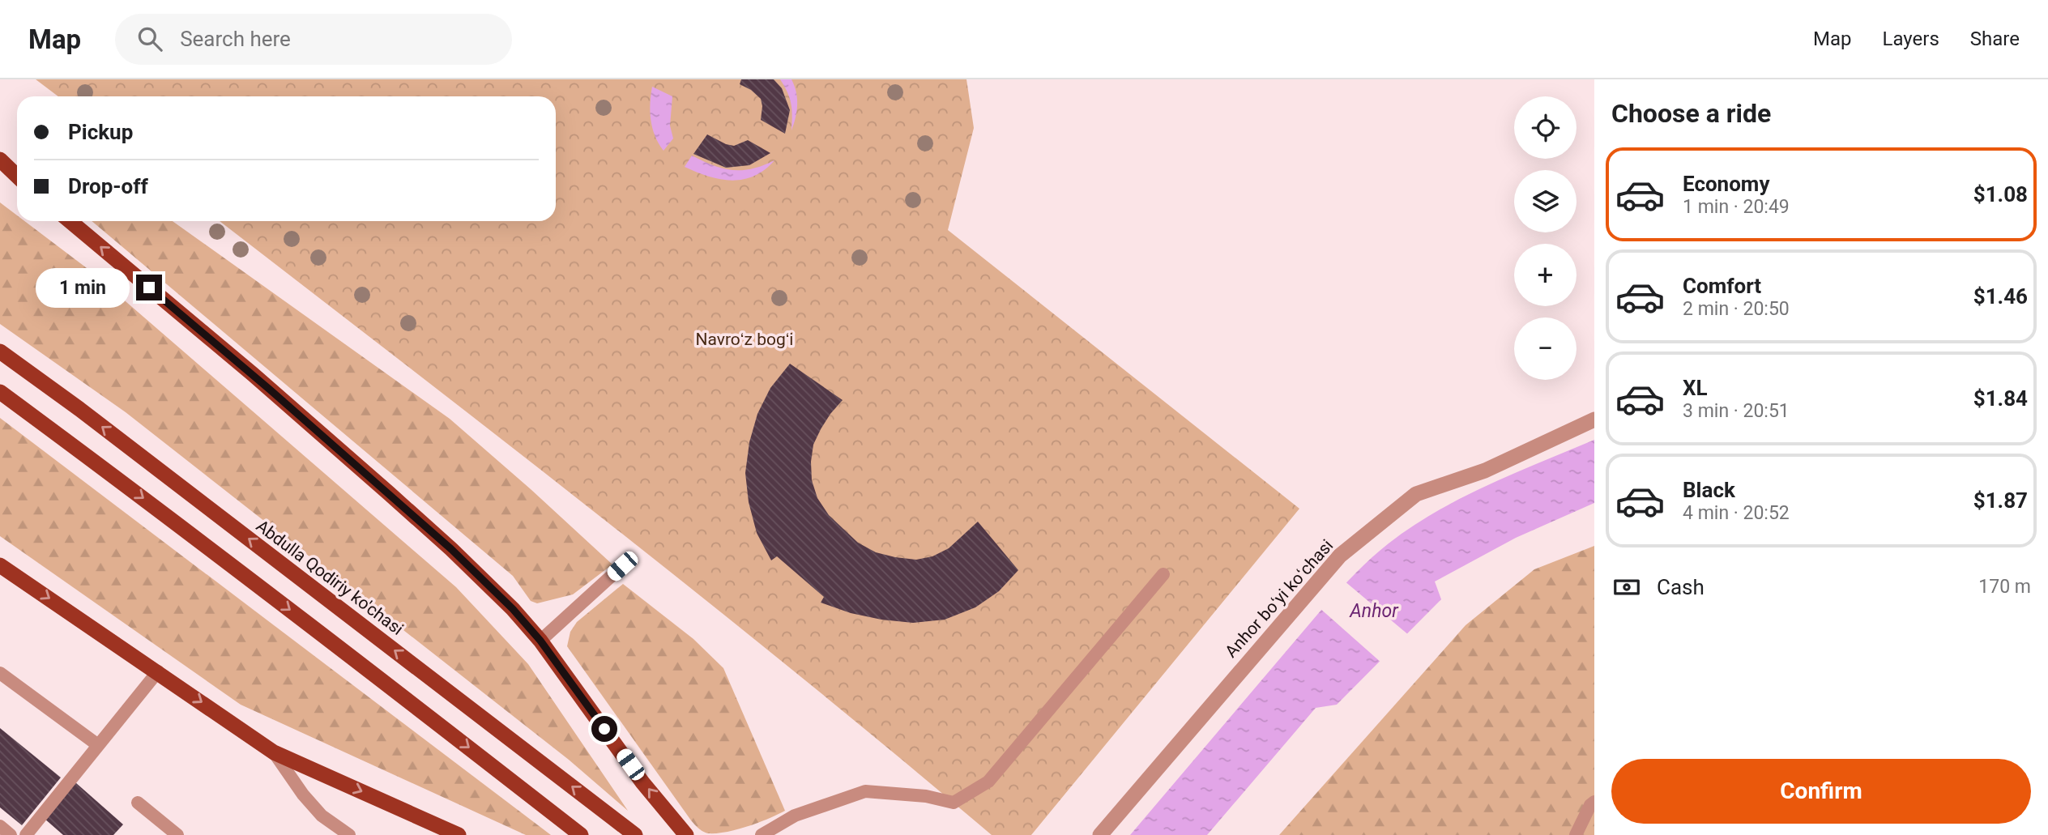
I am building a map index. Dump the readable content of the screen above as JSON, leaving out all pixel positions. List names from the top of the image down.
{
  "streets": {
    "main road": ["Abdulla Qodiriy ko'chasi"],
    "street": ["Anhor boʻyi koʻchasi"]
  },
  "water": ["Anhor"],
  "parks": ["Navroʻz bogʻi"],
  "page": {
    "header": "Map",
    "search": "Search here",
    "nav": ["Map", "Layers", "Share"],
    "heading": "Choose a ride",
    "map_buttons": ["+", "−"],
    "banner": ["Pickup", "Drop-off"],
    "list": [
      {
        "name": "Economy",
        "note": "1 min · 20:49",
        "value": "$1.08"
      },
      {
        "name": "Comfort",
        "note": "2 min · 20:50",
        "value": "$1.46"
      },
      {
        "name": "XL",
        "note": "3 min · 20:51",
        "value": "$1.84"
      },
      {
        "name": "Black",
        "note": "4 min · 20:52",
        "value": "$1.87"
      }
    ],
    "bubble": "1 min",
    "pay": ["Cash", "170 m"],
    "buttons": "Confirm"
  }
}
